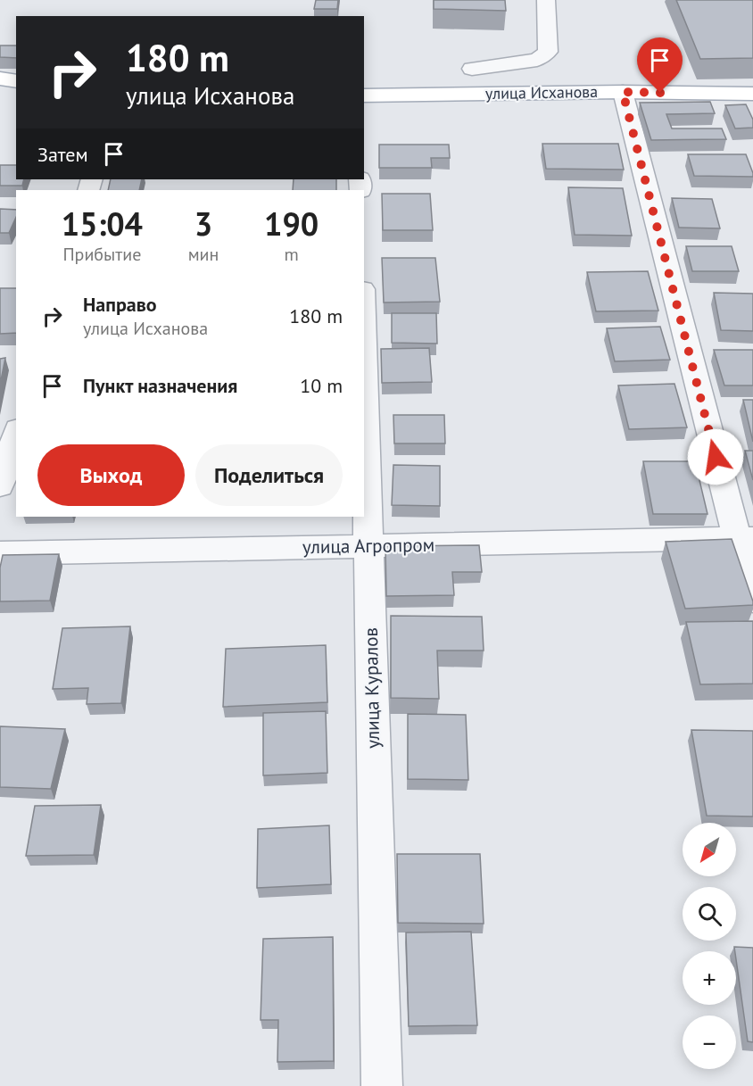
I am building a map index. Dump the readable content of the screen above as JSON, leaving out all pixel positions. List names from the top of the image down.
{
  "streets": {
    "main road": ["улица Исханова"],
    "street": ["улица Агропром", "улица Куралов"]
  },
  "crossings": [
    ["улица Агропром", "улица Куралов"]
  ],
  "north": "bottom left",
  "page": {
    "turn": ["180 m", "улица Исханова"],
    "then": "Затем",
    "eta": [
      "15:04",
      "Прибытие",
      "3",
      "мин",
      "190",
      "m"
    ],
    "list": [
      {
        "name": "Направо",
        "note": "улица Исханова",
        "value": "180 m"
      },
      {
        "name": "Пункт назначения",
        "value": "10 m"
      }
    ],
    "buttons": ["Выход", "Поделиться"],
    "map_buttons": ["+", "−"]
  }
}
